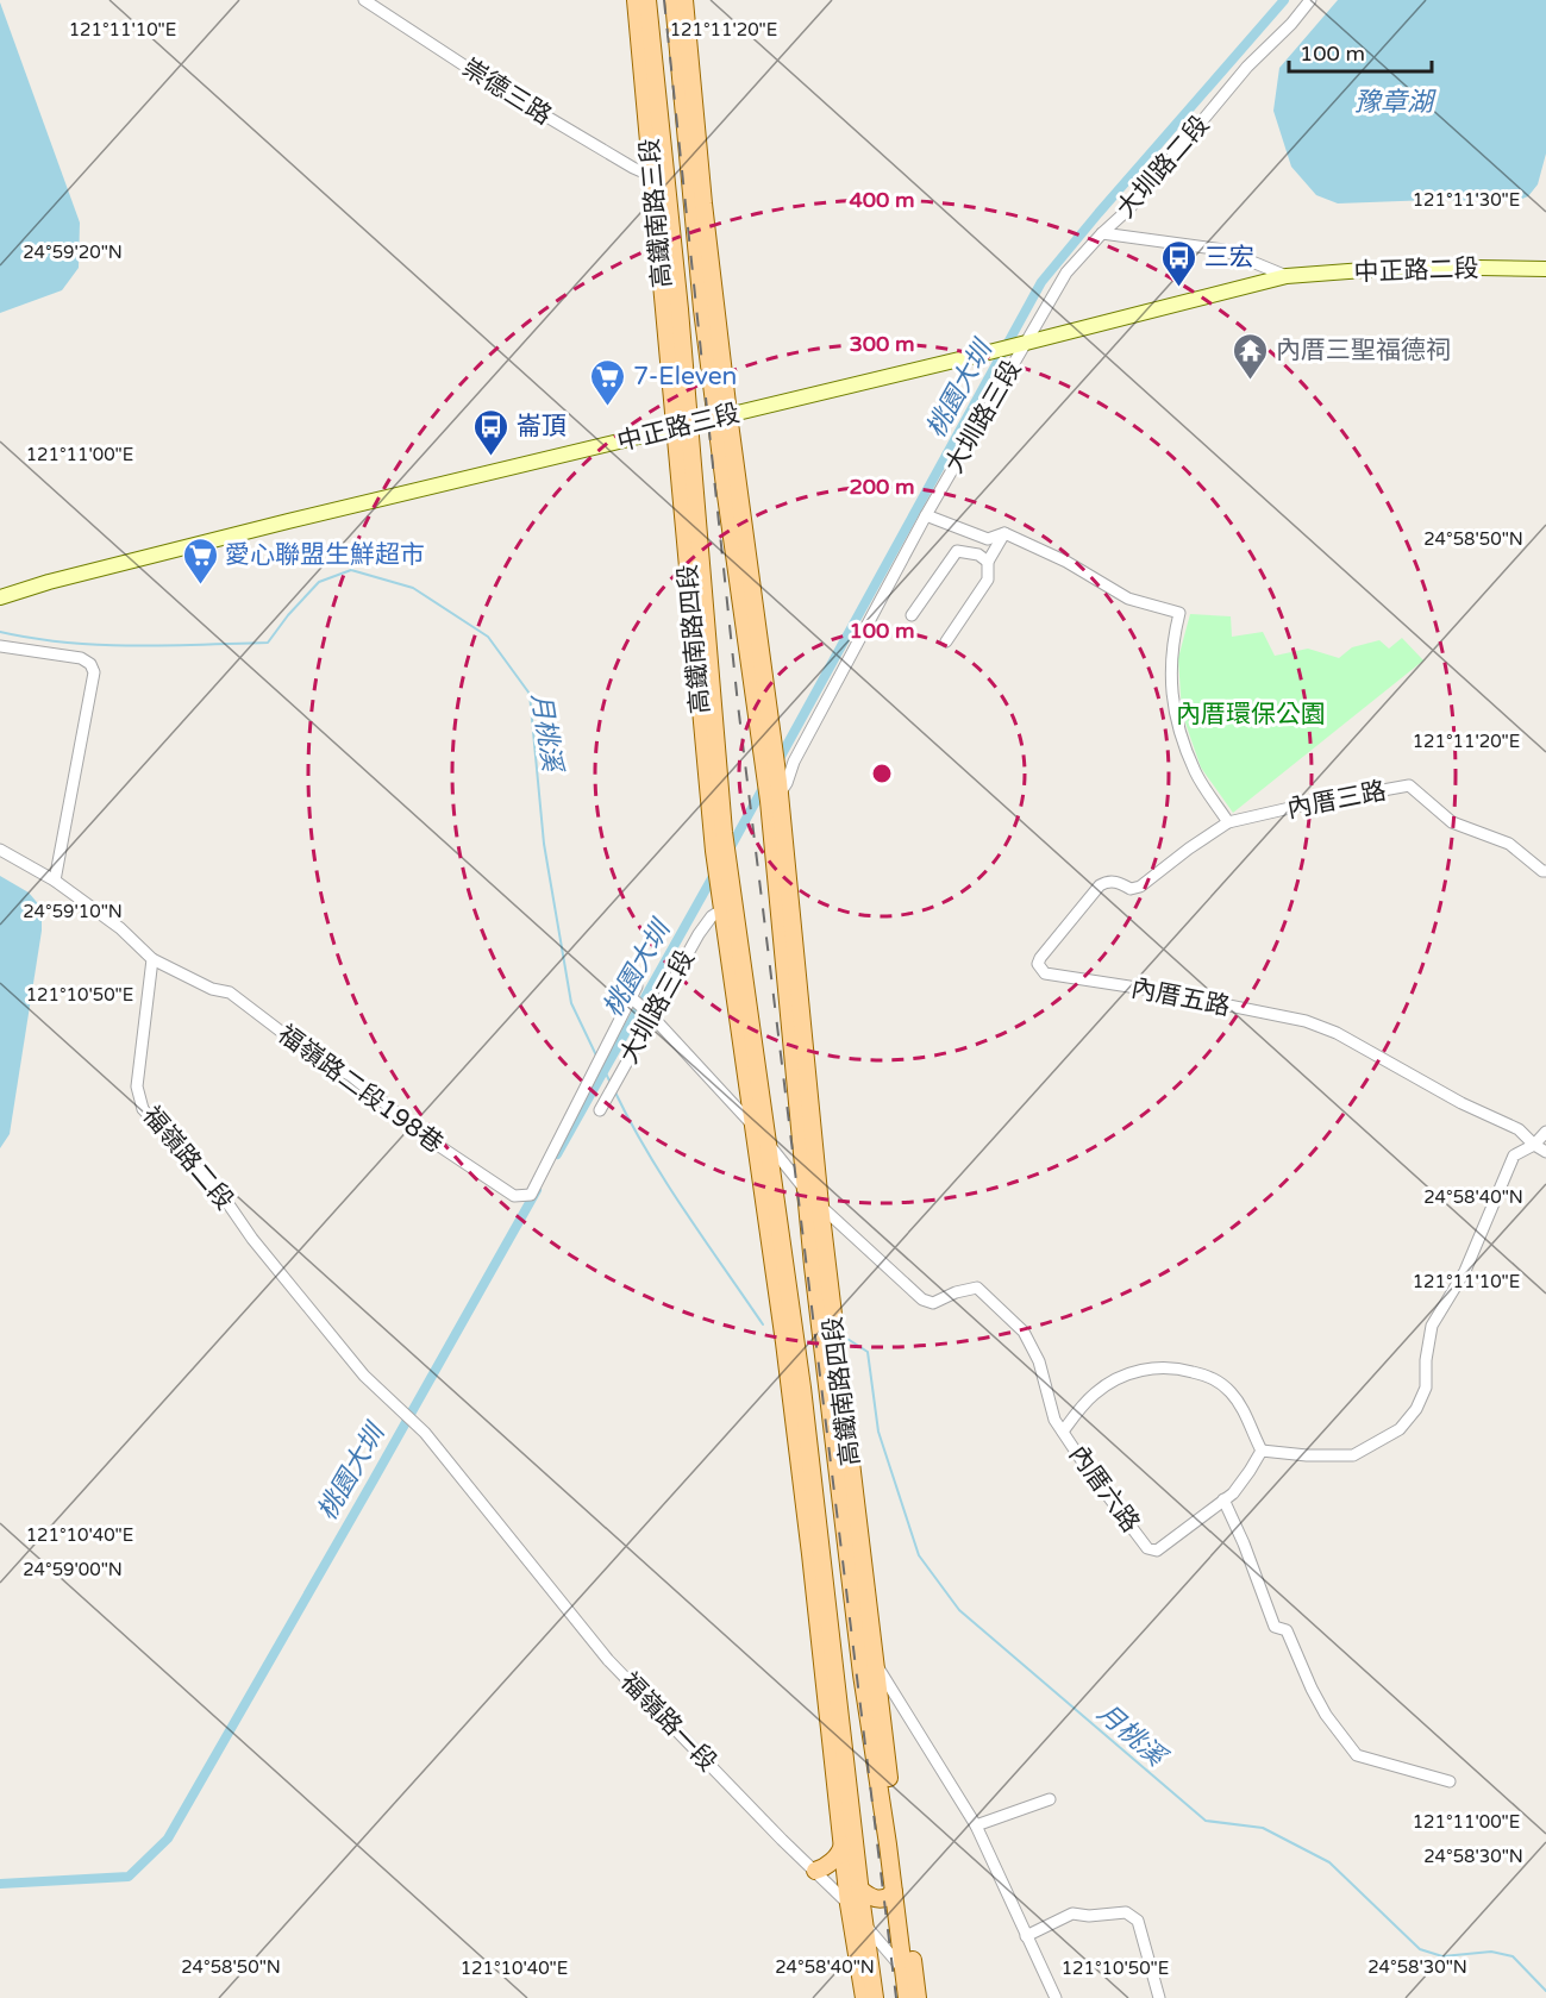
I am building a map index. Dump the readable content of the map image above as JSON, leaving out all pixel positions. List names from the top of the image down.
{
  "streets": {
    "main road": [
      "高鐵南路三段",
      "中正路二段",
      "中正路三段",
      "高鐵南路四段"
    ],
    "street": [
      "崇德三路",
      "大圳路二段",
      "大圳路三段",
      "內厝三路",
      "內厝五路",
      "福嶺路二段198巷",
      "福嶺路二段",
      "內厝六路",
      "福嶺路一段"
    ]
  },
  "crossings": [
    ["崇德三路", "高鐵南路三段"],
    ["大圳路二段", "大圳路三段"],
    ["大圳路二段", "中正路三段"],
    ["高鐵南路三段", "中正路三段"],
    ["高鐵南路三段", "高鐵南路四段"],
    ["中正路二段", "中正路三段"],
    ["大圳路三段", "中正路三段"],
    ["大圳路三段", "高鐵南路四段"],
    ["大圳路三段", "福嶺路二段198巷"],
    ["中正路三段", "高鐵南路四段"],
    ["高鐵南路四段", "內厝六路"],
    ["高鐵南路四段", "福嶺路一段"],
    ["內厝三路", "內厝五路"],
    ["福嶺路二段198巷", "福嶺路二段"],
    ["福嶺路二段", "福嶺路一段"]
  ],
  "water": ["豫章湖", "桃園大圳", "月桃溪"],
  "parks": ["內厝環保公園"],
  "places": {
    "bus stop": ["三宏", "崙頂"],
    "temple": ["內厝三聖福德祠"],
    "supermarket": ["7-Eleven", "愛心聯盟生鮮超市"]
  },
  "scale_bar": "100 m",
  "coordinates": [
    "121°11'10\"E",
    "121°11'20\"E",
    "121°11'30\"E",
    "24°59'20\"N",
    "121°11'00\"E",
    "24°58'50\"N",
    "24°59'10\"N",
    "121°10'50\"E",
    "24°58'40\"N",
    "121°10'40\"E",
    "24°59'00\"N",
    "24°58'30\"N"
  ],
  "rings": [
    "400 m",
    "300 m",
    "200 m",
    "100 m"
  ]
}
